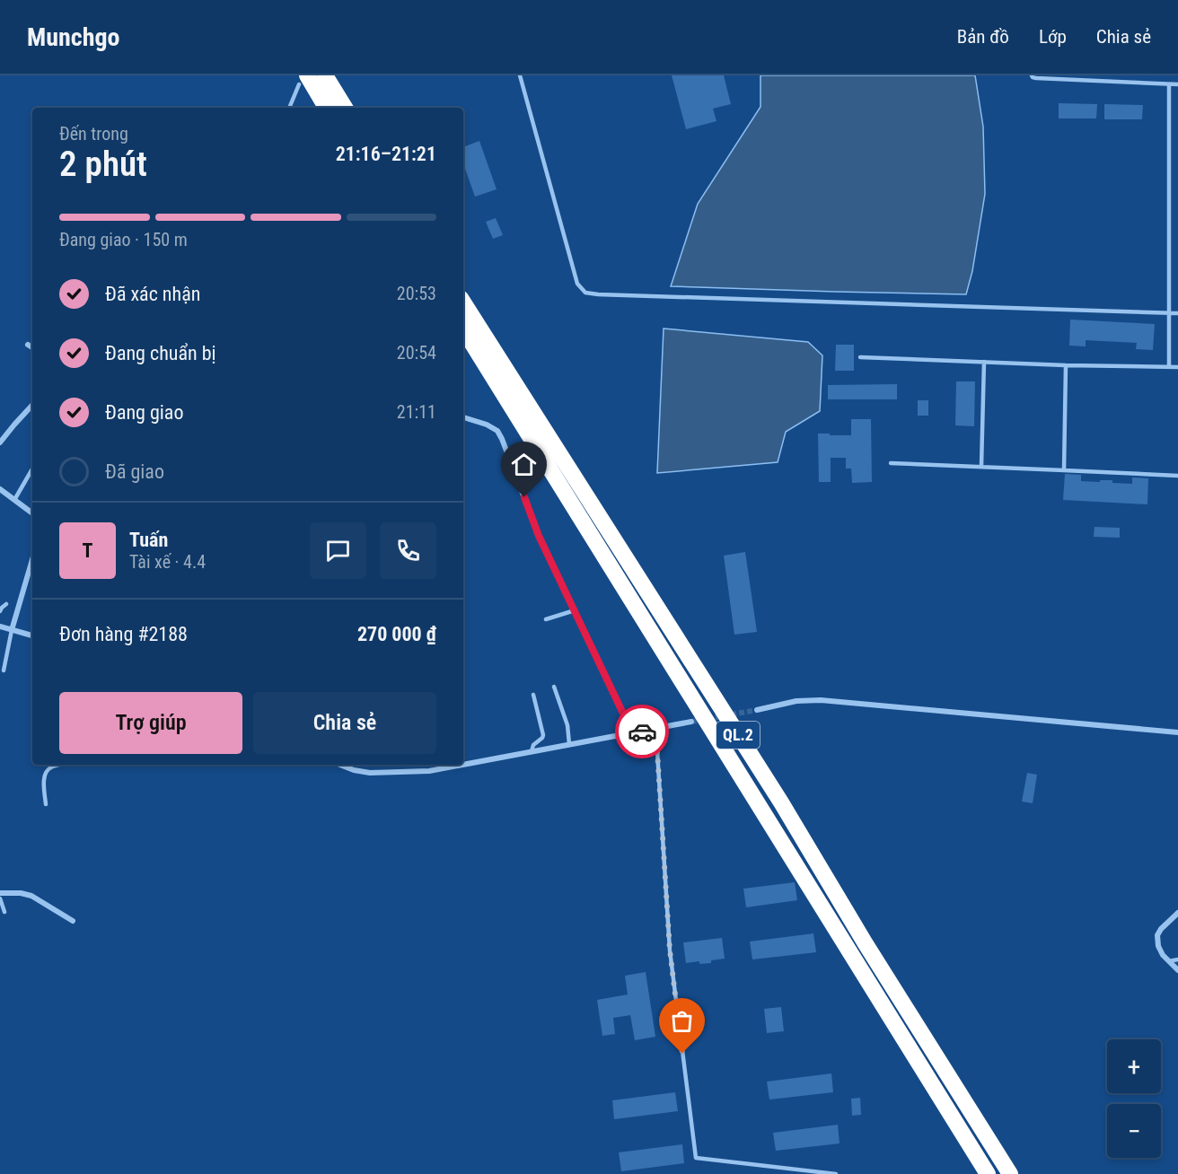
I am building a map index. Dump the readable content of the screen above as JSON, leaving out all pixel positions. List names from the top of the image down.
{
  "streets": {
    "highway": ["QL.2"]
  },
  "page": {
    "header": "Munchgo",
    "nav": ["Bản đồ", "Lớp", "Chia sẻ"],
    "heading": ["2 phút", "Đến trong", "21:16–21:21"],
    "panel": [
      "Tuấn",
      "Tài xế · 4.4",
      "Đơn hàng #2188",
      "270 000 ₫"
    ],
    "bar": "Đang giao · 150 m",
    "list": [
      ["Đã xác nhận", "20:53"],
      ["Đang chuẩn bị", "20:54"],
      ["Đang giao", "21:11"],
      "Đã giao"
    ],
    "round": "T",
    "buttons": ["Trợ giúp", "Chia sẻ"],
    "map_buttons": ["+", "−"]
  }
}
